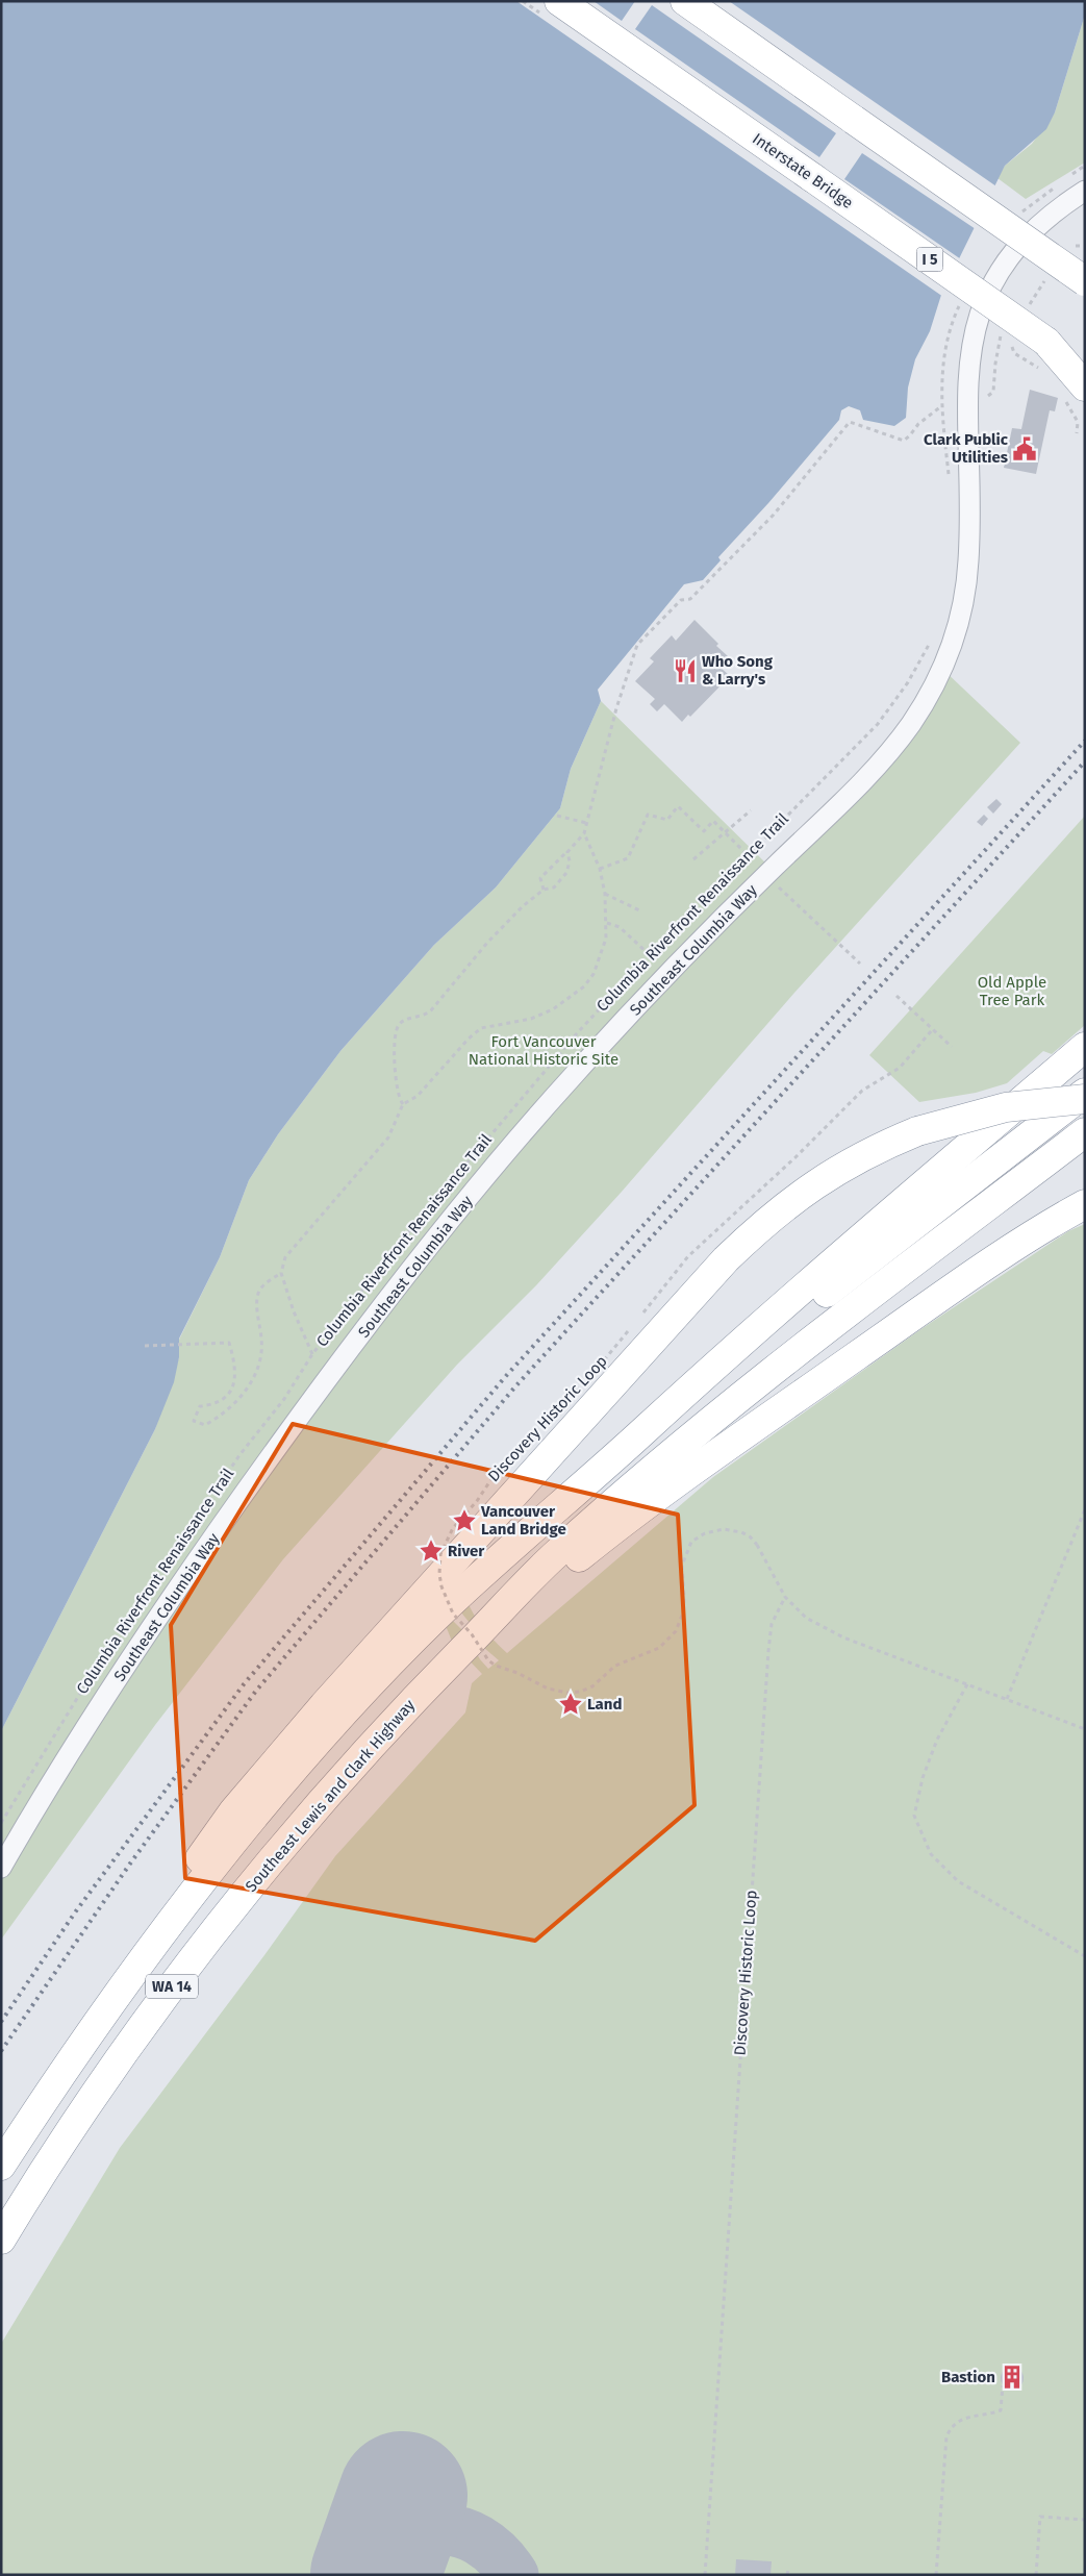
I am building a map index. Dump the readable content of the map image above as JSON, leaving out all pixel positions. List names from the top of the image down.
{
  "streets": {
    "highway": [
      "Interstate Bridge",
      "I 5",
      "Southeast Lewis and Clark Highway",
      "WA 14"
    ],
    "street": ["Southeast Columbia Way"],
    "path": ["Columbia Riverfront Renaissance Trail", "Discovery Historic Loop"]
  },
  "crossings": [
    ["Interstate Bridge", "I 5"]
  ],
  "parks": ["Old Apple Tree Park", "Fort Vancouver National Historic Site"],
  "places": {
    "public building": ["Clark Public Utilities"],
    "restaurant": ["Who Song & Larry's"],
    "place": ["Vancouver Land Bridge", "River", "Land"],
    "building": ["Bastion"]
  }
}
